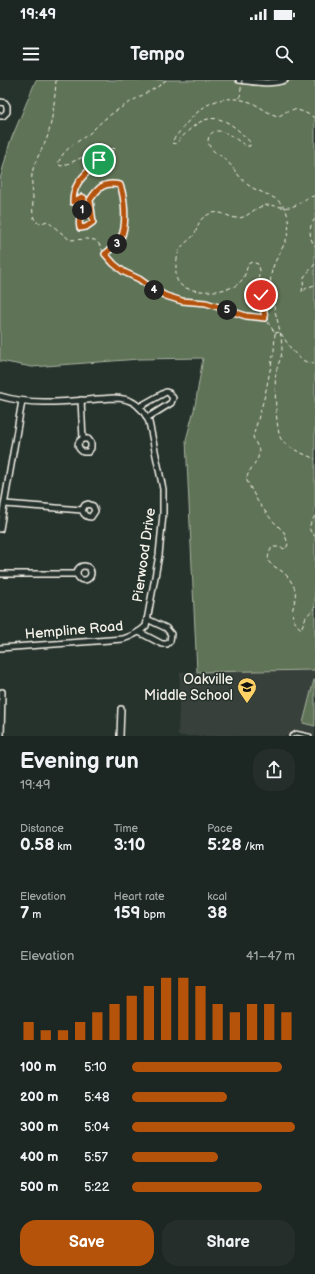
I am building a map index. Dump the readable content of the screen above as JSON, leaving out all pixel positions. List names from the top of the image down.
{
  "streets": {
    "street": ["Pierwood Drive", "Hempline Road"]
  },
  "crossings": [
    ["Pierwood Drive", "Hempline Road"]
  ],
  "places": {
    "school or university": ["Oakville Middle School"]
  },
  "page": {
    "status": "19:49",
    "header": "Tempo",
    "pins": [
      "1",
      "3",
      "4",
      "5"
    ],
    "heading": ["Evening run", "19:49"],
    "stats": [
      ["Distance", "0.58 km"],
      ["Time", "3:10"],
      ["Pace", "5:28 /km"],
      ["Elevation", "7 m"],
      ["Heart rate", "159 bpm"],
      ["kcal", "38"]
    ],
    "chart": ["Elevation", "41–47 m"],
    "list": [
      {
        "name": "100 m",
        "note": "5:10"
      },
      {
        "name": "200 m",
        "note": "5:48"
      },
      {
        "name": "300 m",
        "note": "5:04"
      },
      {
        "name": "400 m",
        "note": "5:57"
      },
      {
        "name": "500 m",
        "note": "5:22"
      }
    ],
    "buttons": ["Save", "Share"]
  }
}
